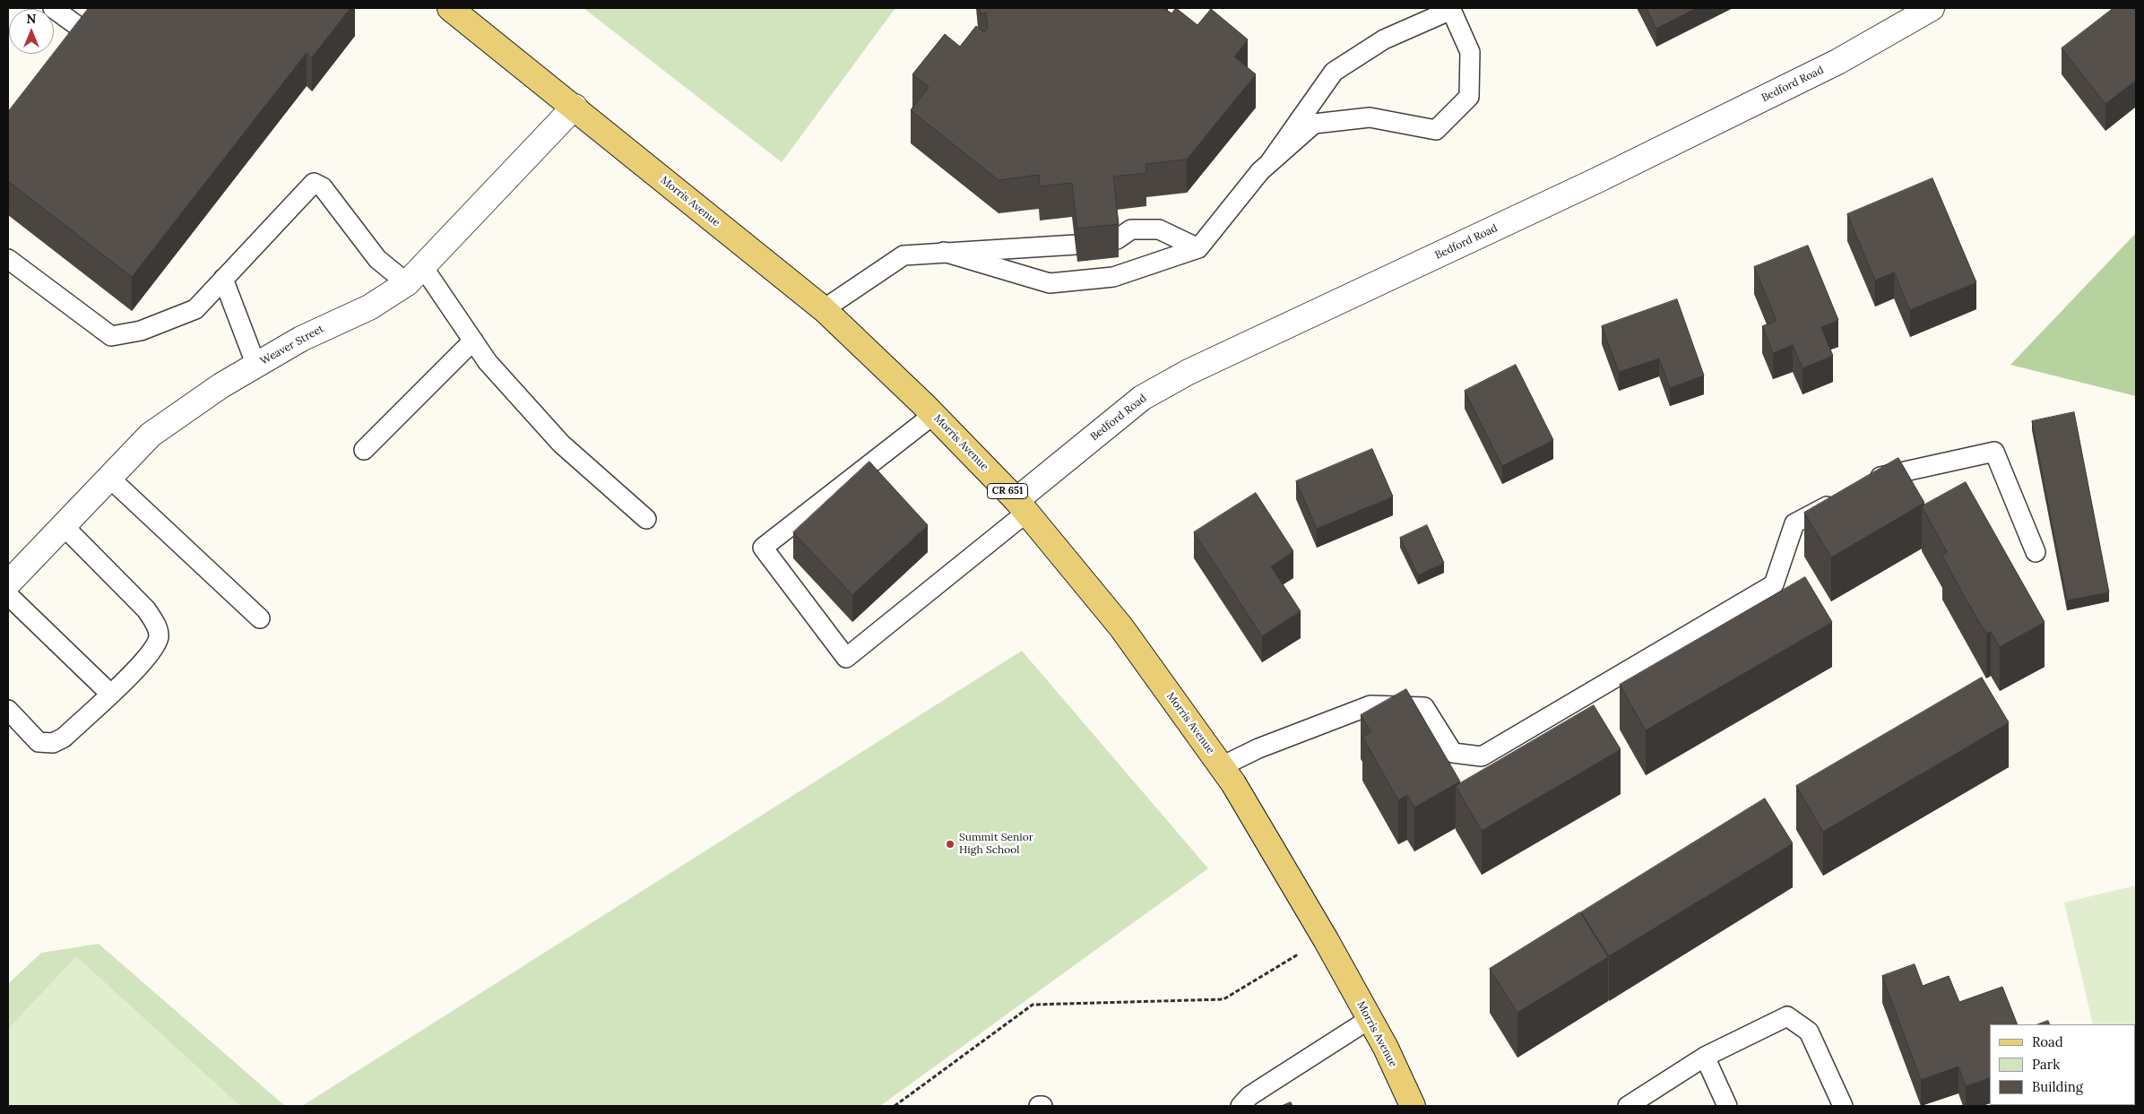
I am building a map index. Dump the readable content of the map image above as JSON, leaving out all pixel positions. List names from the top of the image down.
{
  "streets": {
    "main road": ["Morris Avenue", "CR 651"],
    "street": ["Bedford Road", "Weaver Street"]
  },
  "crossings": [
    ["Bedford Road", "Morris Avenue"],
    ["Morris Avenue", "Weaver Street"]
  ],
  "places": ["Summit Senior High School"],
  "legend": ["Road", "Park", "Building"],
  "north": "top"
}
